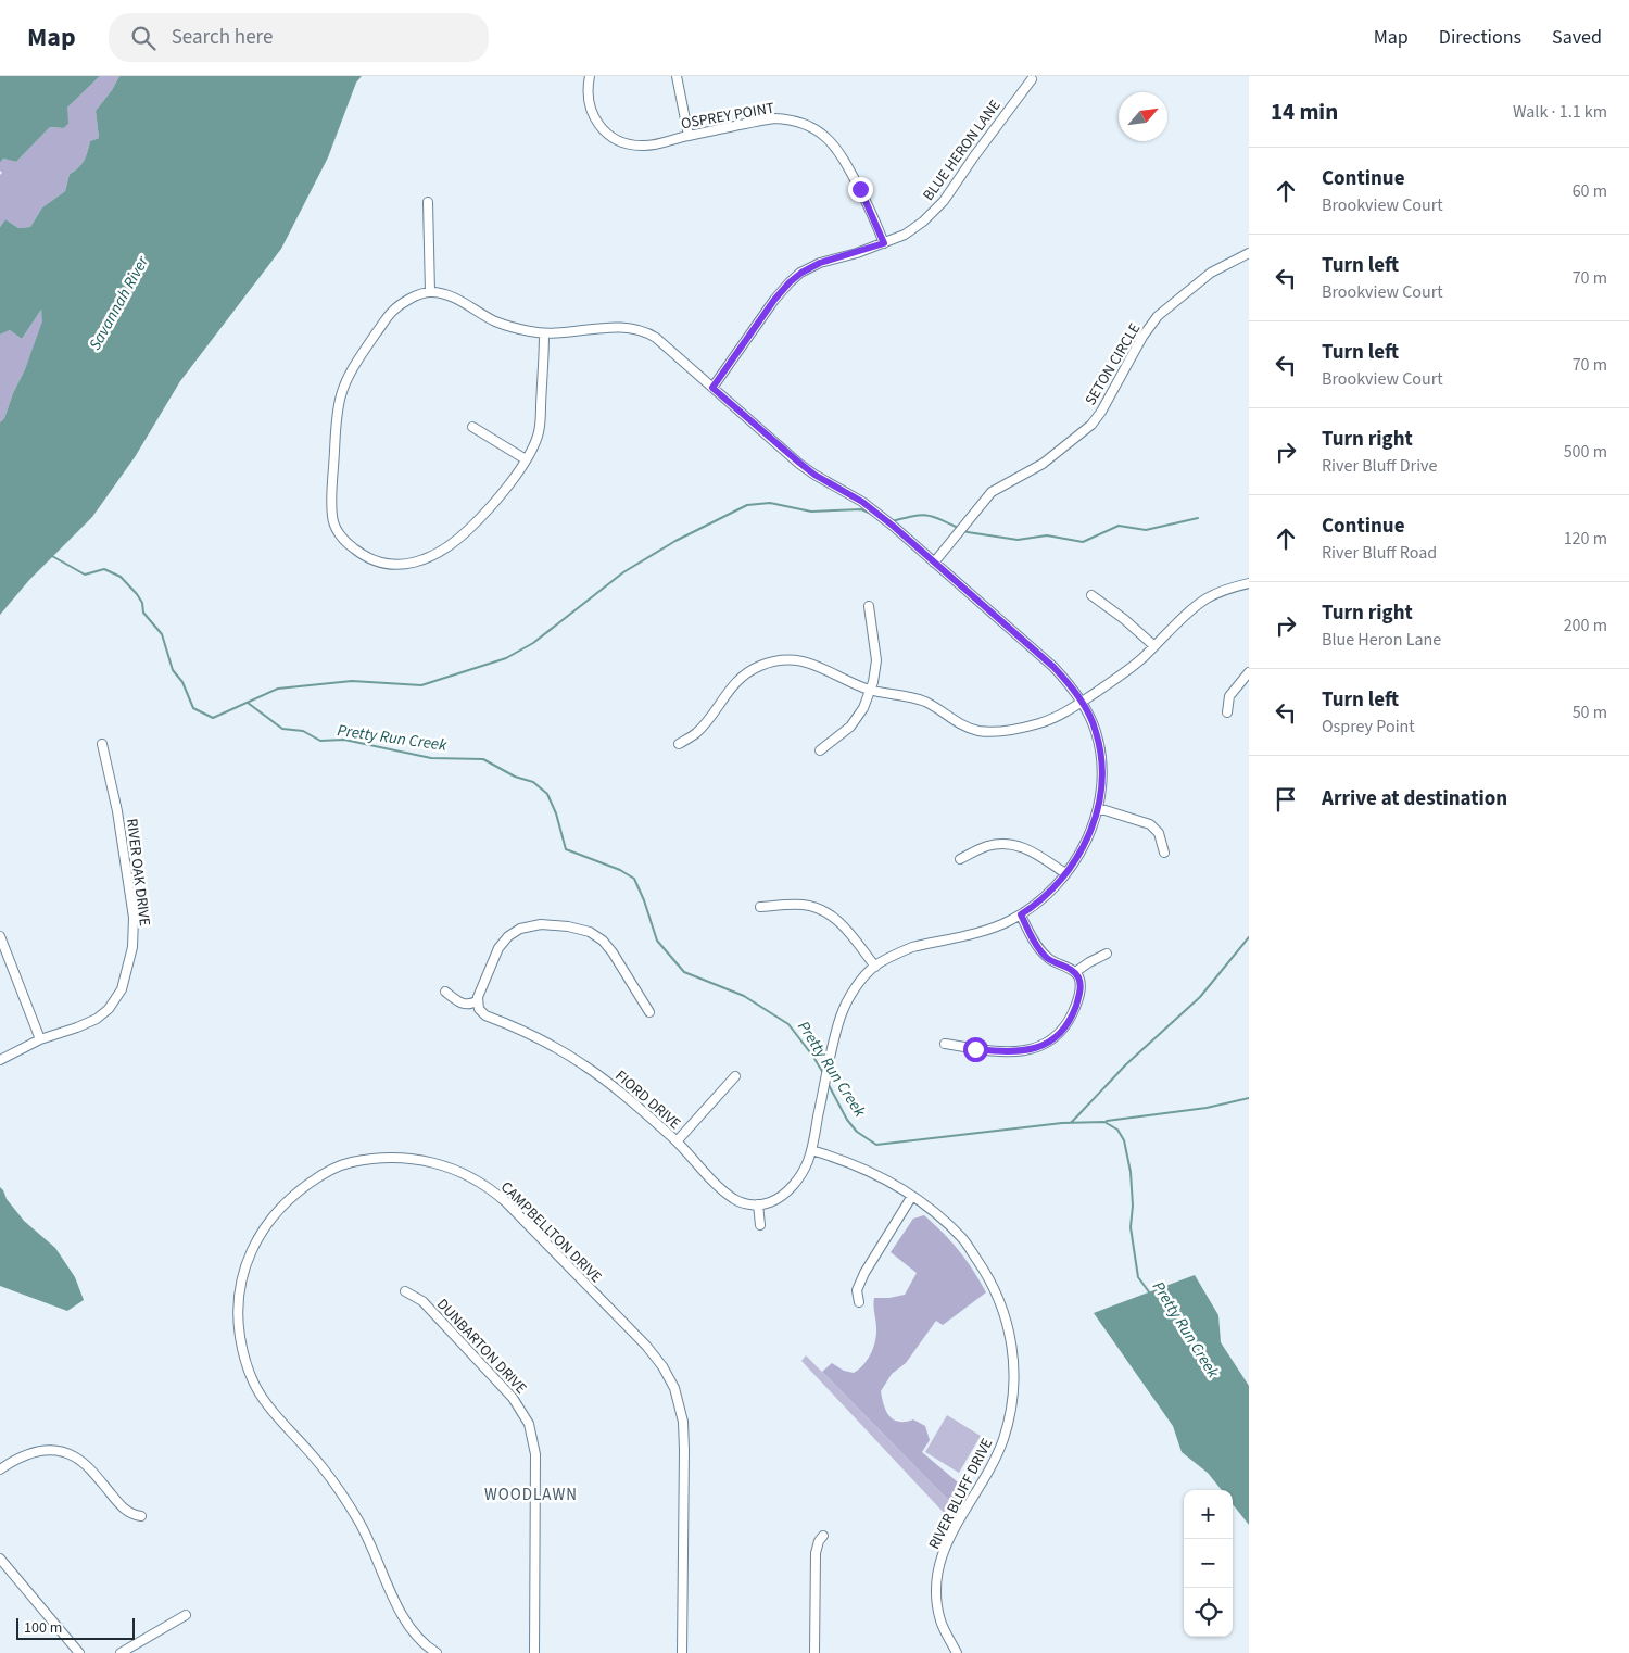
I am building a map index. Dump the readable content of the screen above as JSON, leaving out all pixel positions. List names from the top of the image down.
{
  "streets": {
    "street": [
      "OSPREY POINT",
      "BLUE HERON LANE",
      "SETON CIRCLE",
      "RIVER OAK DRIVE",
      "FIORD DRIVE",
      "CAMPBELLTON DRIVE",
      "DUNBARTON DRIVE",
      "RIVER BLUFF DRIVE"
    ]
  },
  "crossings": [
    ["OSPREY POINT", "BLUE HERON LANE"]
  ],
  "districts": ["WOODLAWN"],
  "water": ["Savannah River", "Pretty Run Creek"],
  "scale_bar": "100 m",
  "north": "top right",
  "page": {
    "header": "Map",
    "search": "Search here",
    "nav": ["Map", "Directions", "Saved"],
    "heading": ["14 min", "Walk · 1.1 km"],
    "list": [
      ["Continue", "Brookview Court", "60 m"],
      ["Turn left", "Brookview Court", "70 m"],
      ["Turn left", "Brookview Court", "70 m"],
      ["Turn right", "River Bluff Drive", "500 m"],
      ["Continue", "River Bluff Road", "120 m"],
      ["Turn right", "Blue Heron Lane", "200 m"],
      ["Turn left", "Osprey Point", "50 m"],
      "Arrive at destination"
    ],
    "map_buttons": ["+", "−"],
    "scale": "100 m"
  }
}
